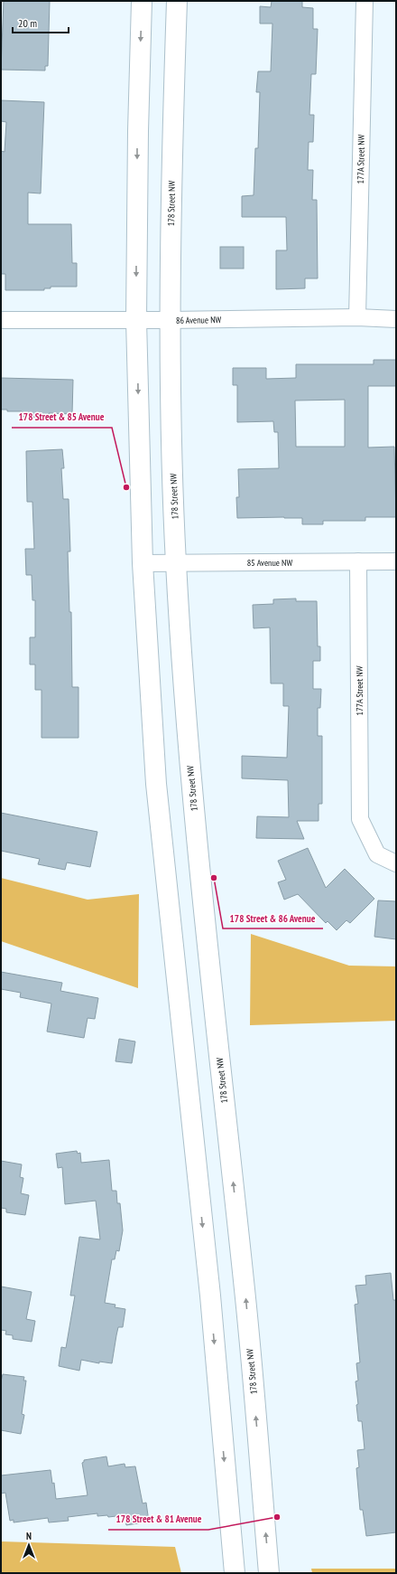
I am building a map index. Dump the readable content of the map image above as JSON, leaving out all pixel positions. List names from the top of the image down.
{
  "streets": {
    "main road": ["178 Street NW"],
    "street": ["177A Street NW", "86 Avenue NW", "85 Avenue NW"]
  },
  "crossings": [
    ["177A Street NW", "86 Avenue NW"],
    ["177A Street NW", "85 Avenue NW"],
    ["178 Street NW", "86 Avenue NW"],
    ["178 Street NW", "85 Avenue NW"]
  ],
  "places": ["178 Street & 85 Avenue", "178 Street & 86 Avenue", "178 Street & 81 Avenue"],
  "scale_bar": "20 m",
  "north": "top"
}
